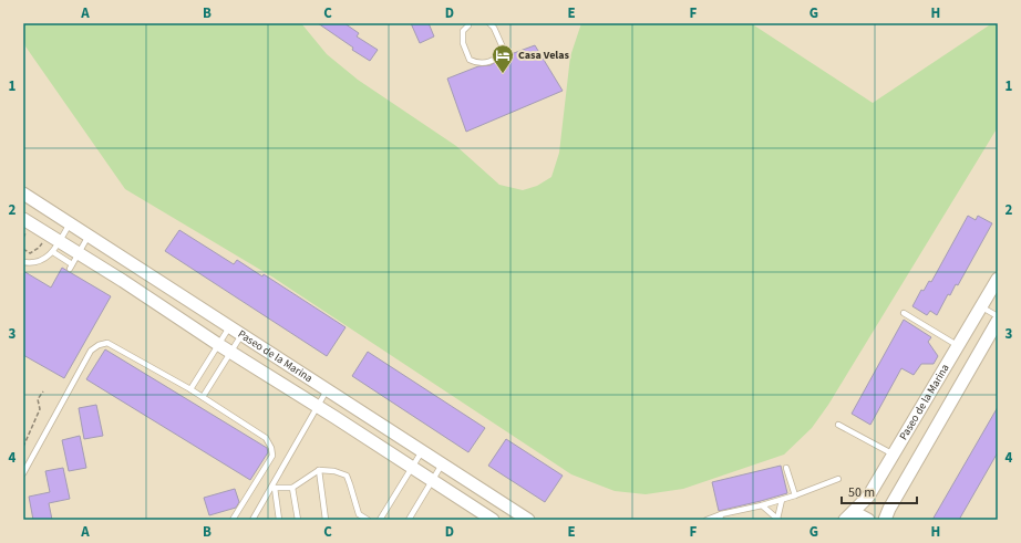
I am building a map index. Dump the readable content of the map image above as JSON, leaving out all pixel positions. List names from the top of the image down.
{
  "streets": {
    "street": ["Paseo de la Marina"]
  },
  "places": {
    "hotel": ["Casa Velas"]
  },
  "scale_bar": "50 m",
  "grid": {
    "columns": [
      "A",
      "B",
      "C",
      "D",
      "E",
      "F",
      "G",
      "H"
    ],
    "rows": [
      "1",
      "2",
      "3",
      "4"
    ]
  }
}
